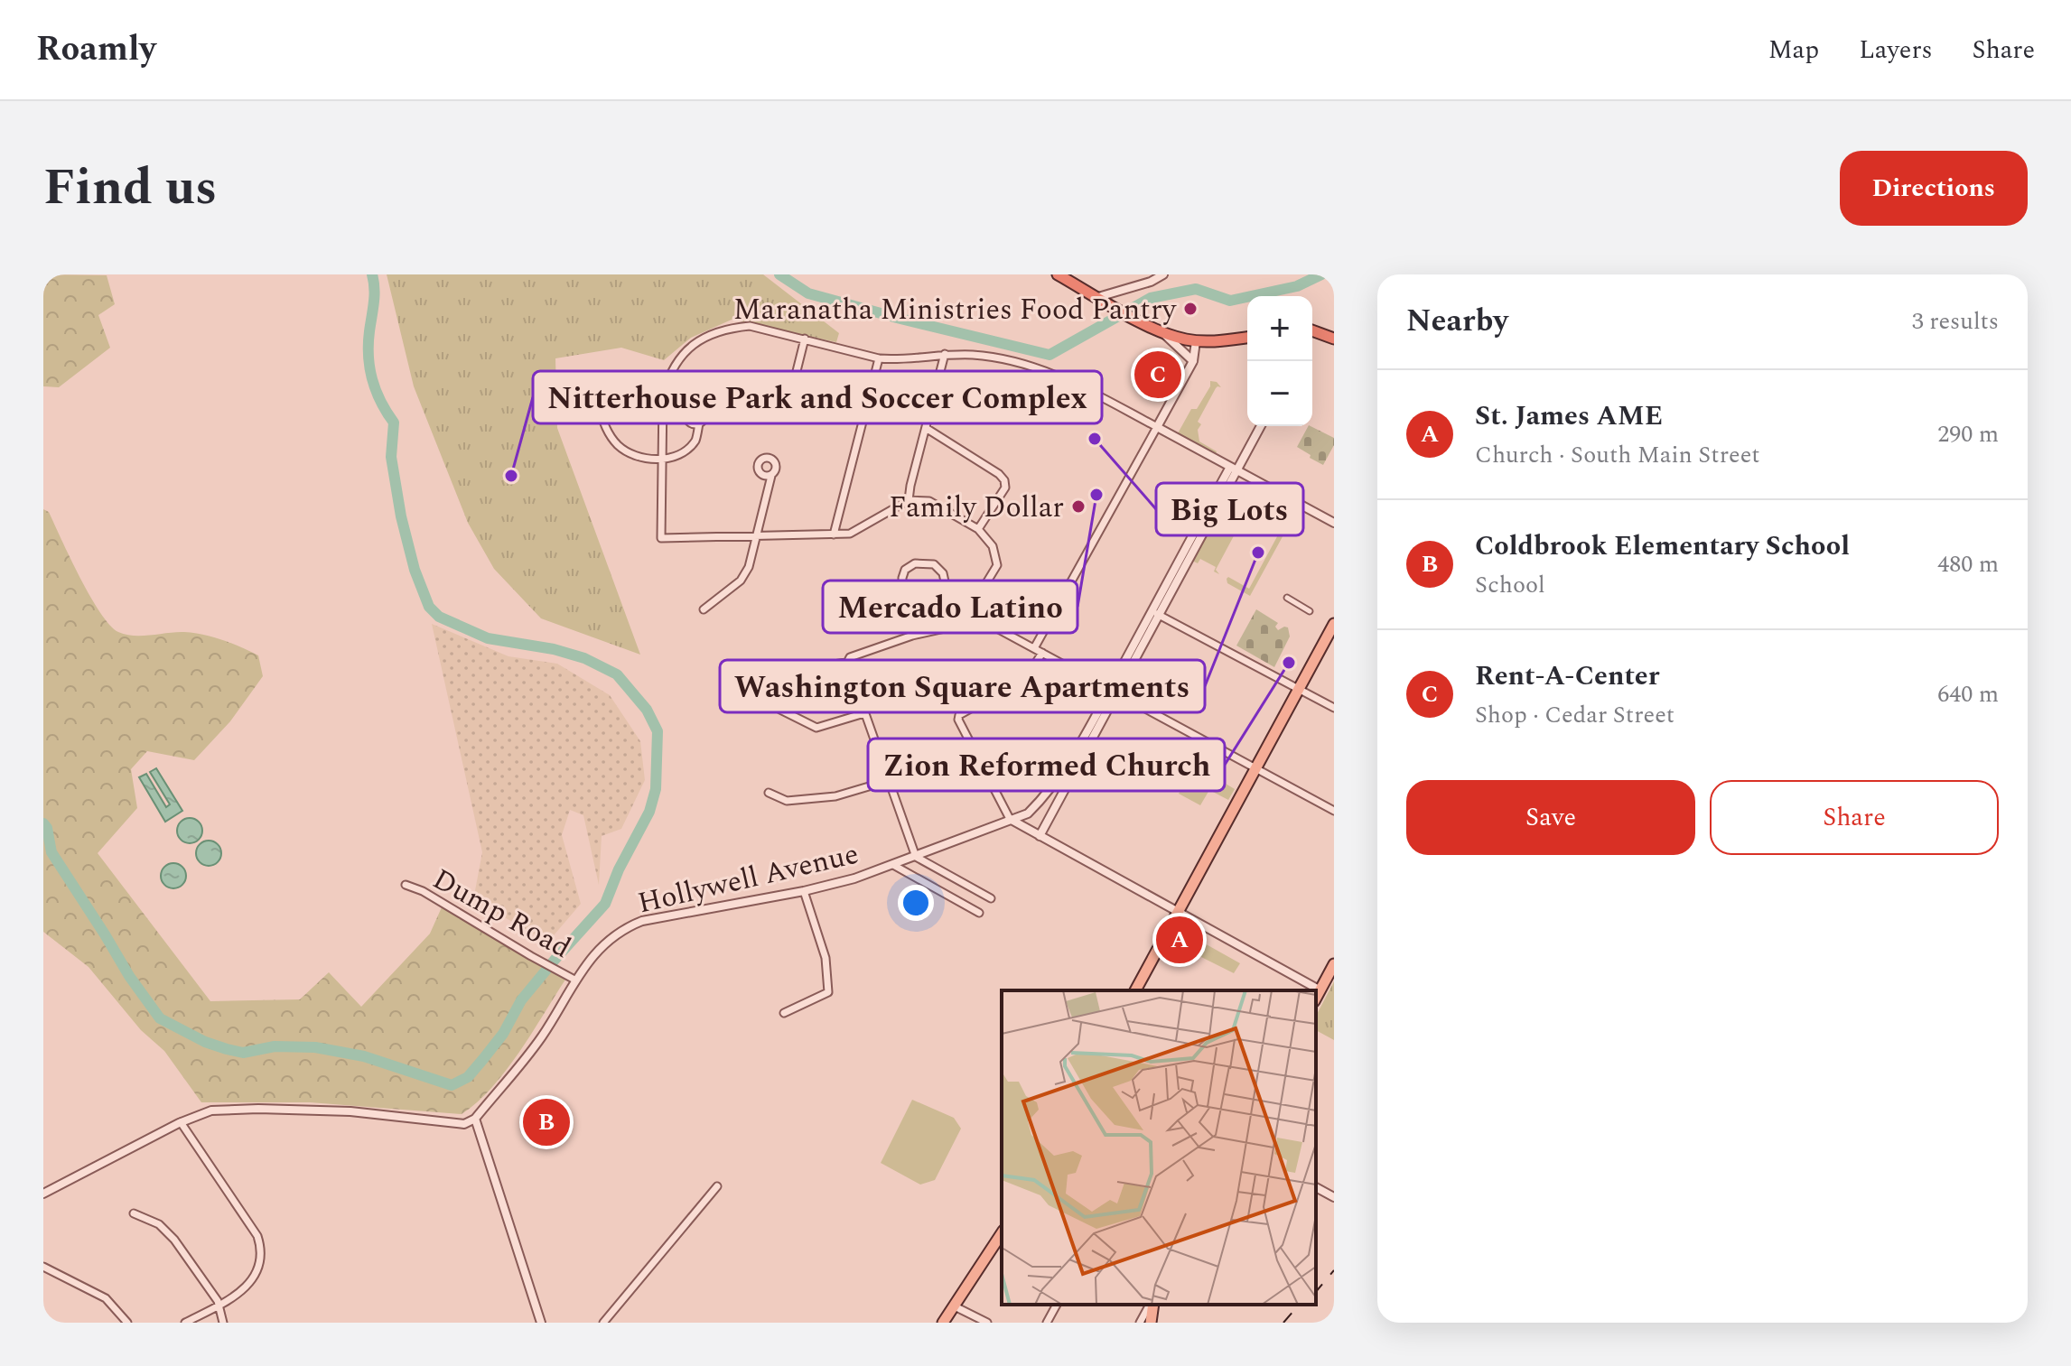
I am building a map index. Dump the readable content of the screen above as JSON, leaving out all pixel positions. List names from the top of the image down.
{
  "streets": {
    "street": ["Hollywell Avenue", "Dump Road"]
  },
  "crossings": [
    ["Hollywell Avenue", "Dump Road"]
  ],
  "places": [
    "Maranatha Ministries Food Pantry",
    "Big Lots",
    "Nitterhouse Park and Soccer Complex",
    "Mercado Latino",
    "Family Dollar",
    "Washington Square Apartments",
    "Zion Reformed Church"
  ],
  "page": {
    "header": "Roamly",
    "nav": ["Map", "Layers", "Share"],
    "title": "Find us",
    "buttons": [
      "Directions",
      ["Save", "Share"]
    ],
    "heading": ["Nearby", "3 results"],
    "map_buttons": ["+", "−"],
    "pins": ["C", "A", "B"],
    "list": [
      {
        "mark": "A",
        "name": "St. James AME",
        "note": "Church · South Main Street",
        "value": "290 m"
      },
      {
        "mark": "B",
        "name": "Coldbrook Elementary School",
        "note": "School",
        "value": "480 m"
      },
      {
        "mark": "C",
        "name": "Rent-A-Center",
        "note": "Shop · Cedar Street",
        "value": "640 m"
      }
    ]
  }
}
